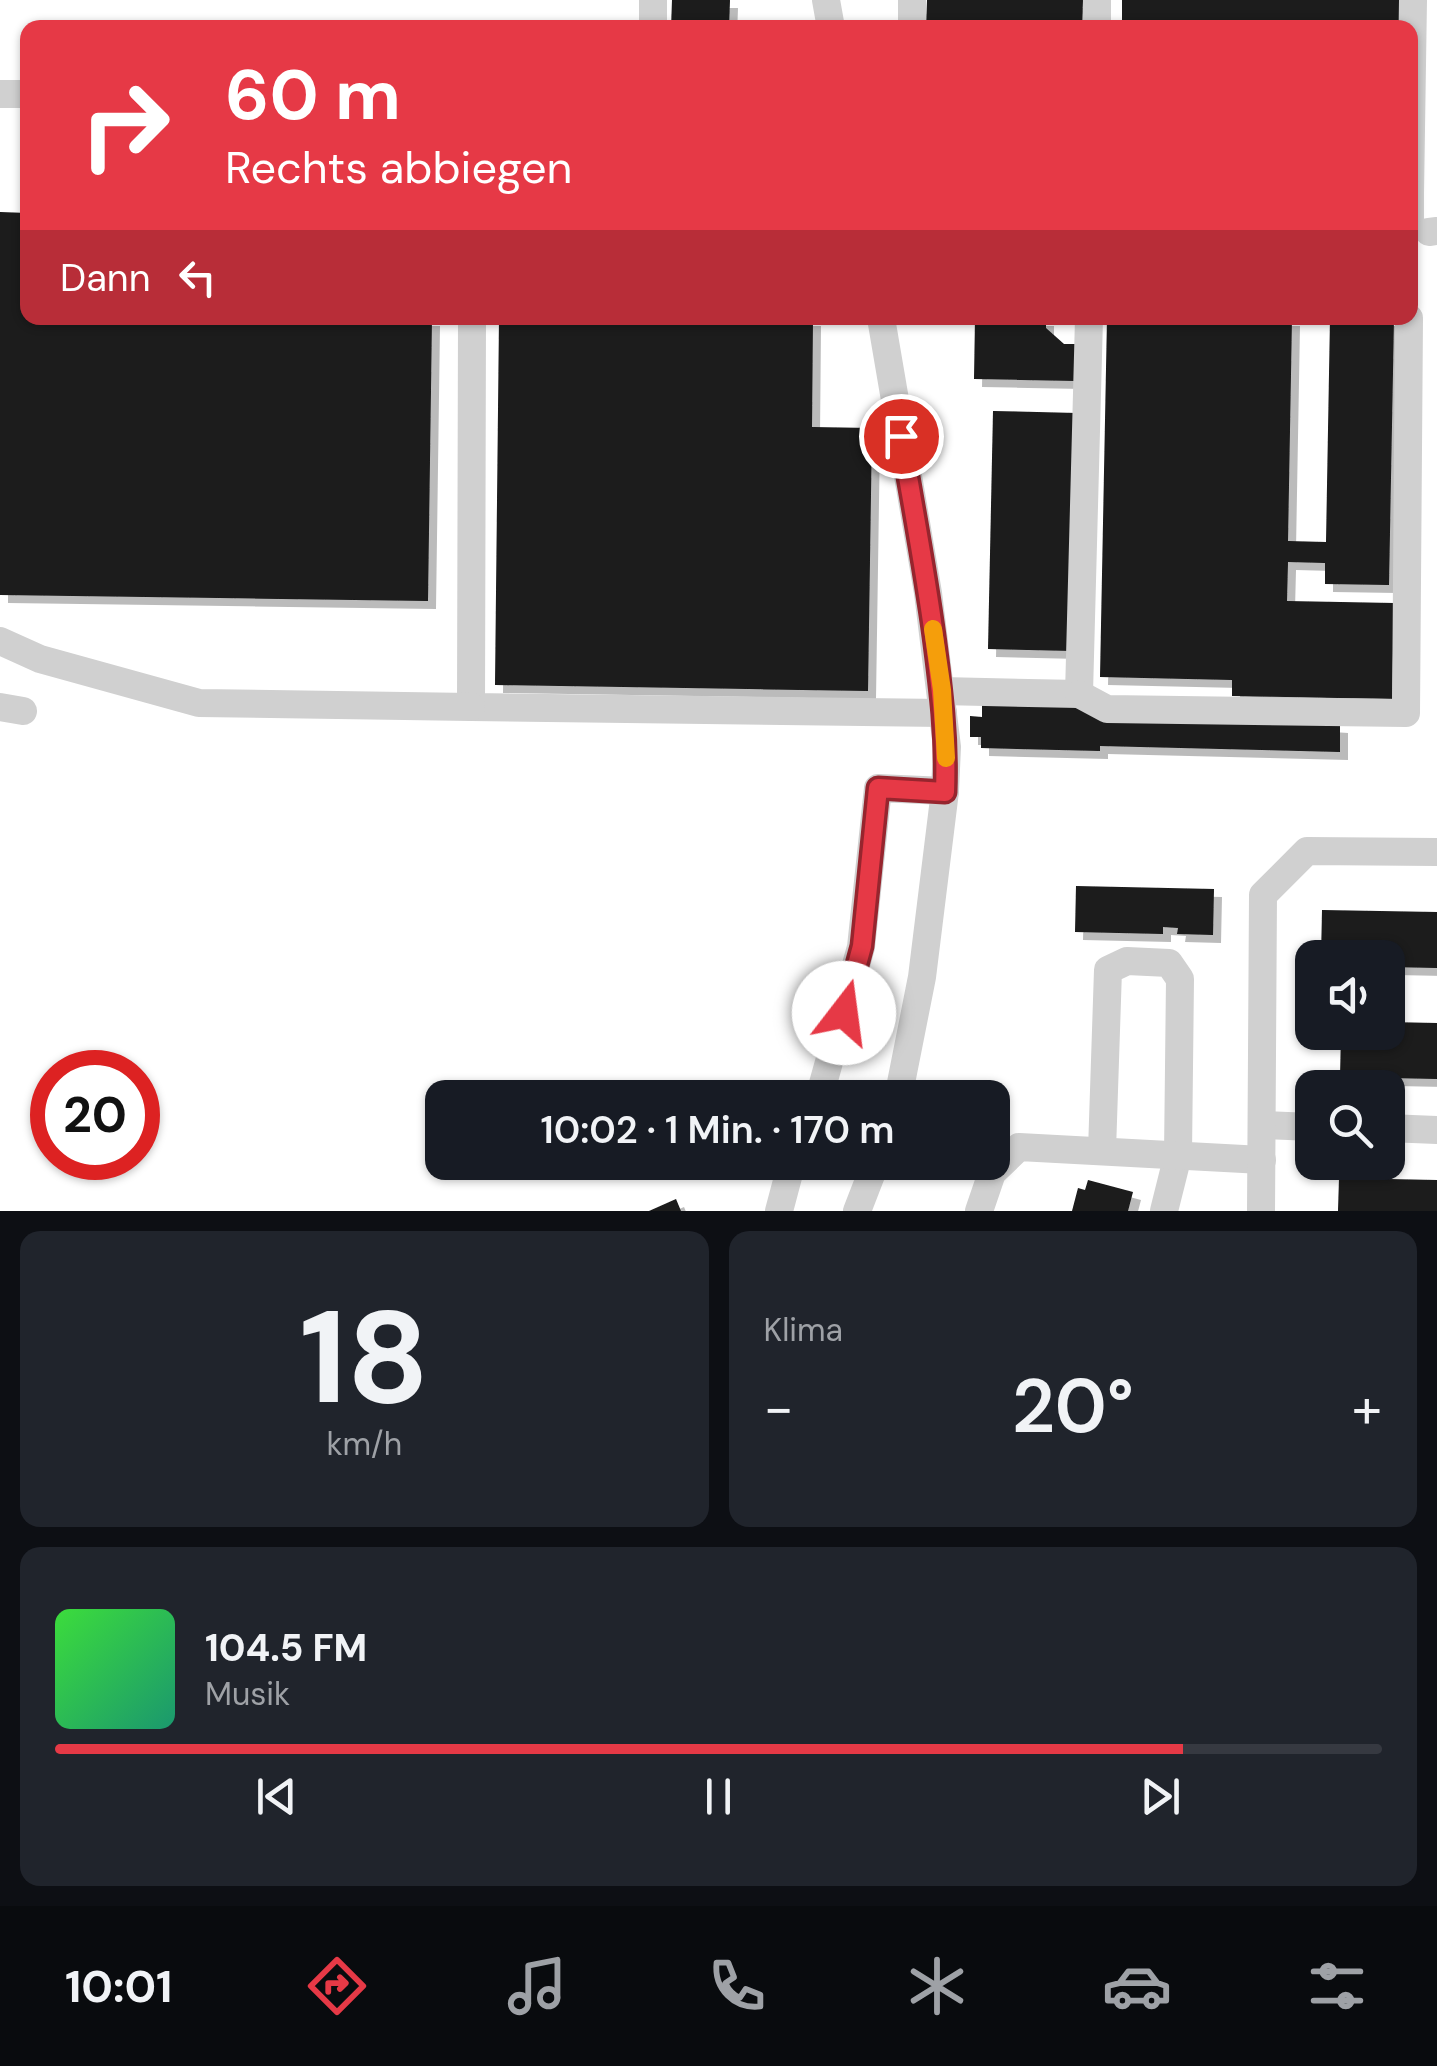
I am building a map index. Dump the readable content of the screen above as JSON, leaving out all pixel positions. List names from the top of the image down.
{
  "page": {
    "turn": ["60 m", "Rechts abbiegen"],
    "then": "Dann",
    "limit": "20",
    "trip": "10:02 · 1 Min. · 170 m",
    "tile": [
      ["18", "km/h"],
      "Klima"
    ],
    "heat": ["−", "20°", "+"],
    "song": ["104.5 FM", "Musik"],
    "tabs": "10:01"
  }
}
